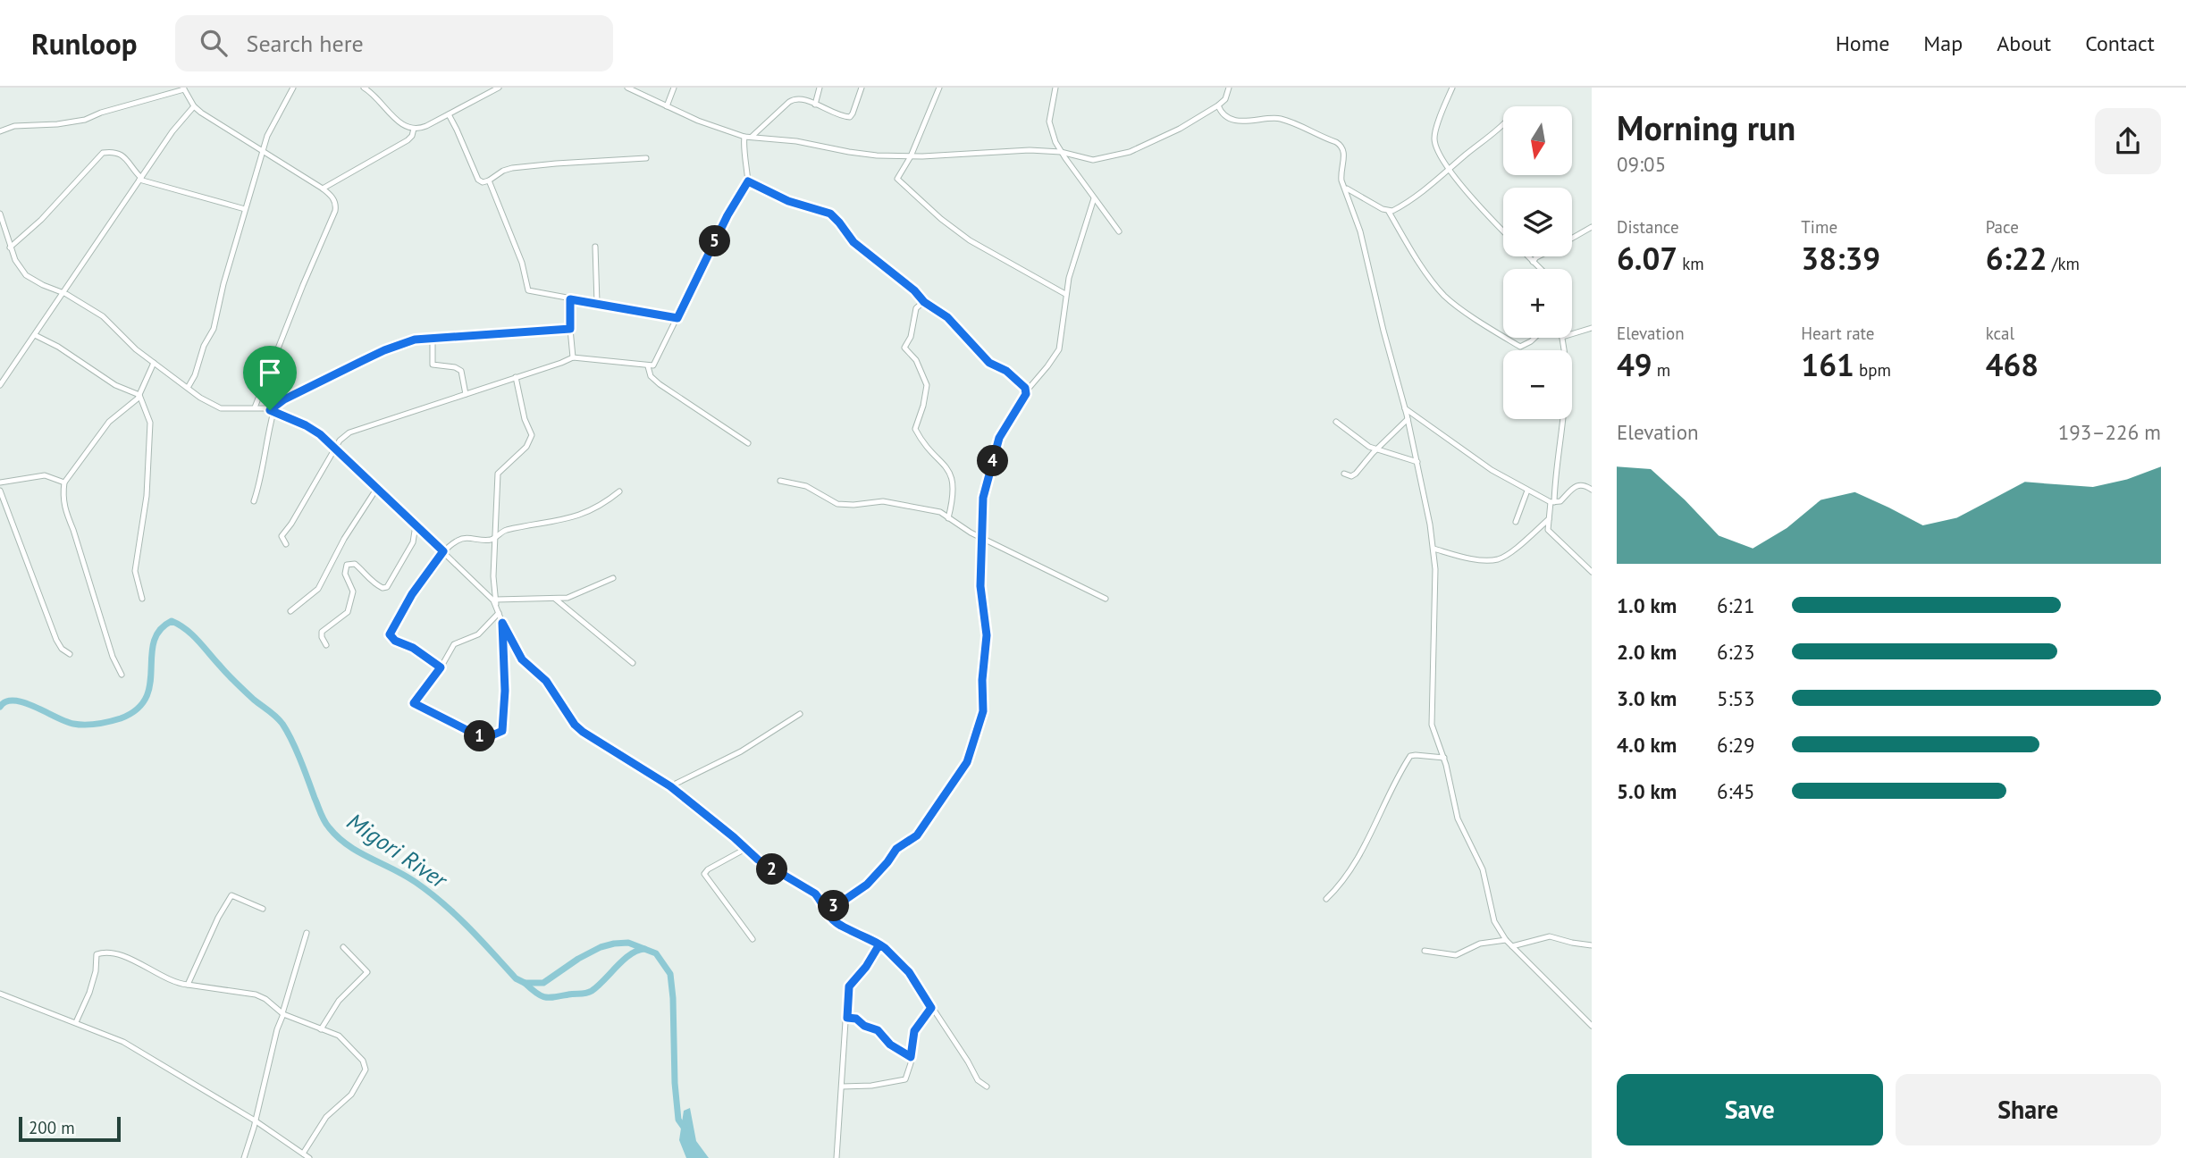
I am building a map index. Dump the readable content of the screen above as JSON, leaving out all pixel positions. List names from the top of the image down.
{
  "water": ["Migori River"],
  "scale_bar": "200 m",
  "north": "bottom",
  "page": {
    "header": "Runloop",
    "search": "Search here",
    "nav": [
      "Home",
      "Map",
      "About",
      "Contact"
    ],
    "heading": ["Morning run", "09:05"],
    "map_buttons": ["+", "−"],
    "stats": [
      ["Distance", "6.07 km"],
      ["Time", "38:39"],
      ["Pace", "6:22 /km"],
      ["Elevation", "49 m"],
      ["Heart rate", "161 bpm"],
      ["kcal", "468"]
    ],
    "pins": [
      "5",
      "4",
      "1",
      "2",
      "3"
    ],
    "chart": ["Elevation", "193–226 m"],
    "list": [
      {
        "name": "1.0 km",
        "note": "6:21"
      },
      {
        "name": "2.0 km",
        "note": "6:23"
      },
      {
        "name": "3.0 km",
        "note": "5:53"
      },
      {
        "name": "4.0 km",
        "note": "6:29"
      },
      {
        "name": "5.0 km",
        "note": "6:45"
      }
    ],
    "buttons": ["Save", "Share"],
    "scale": "200 m"
  }
}
